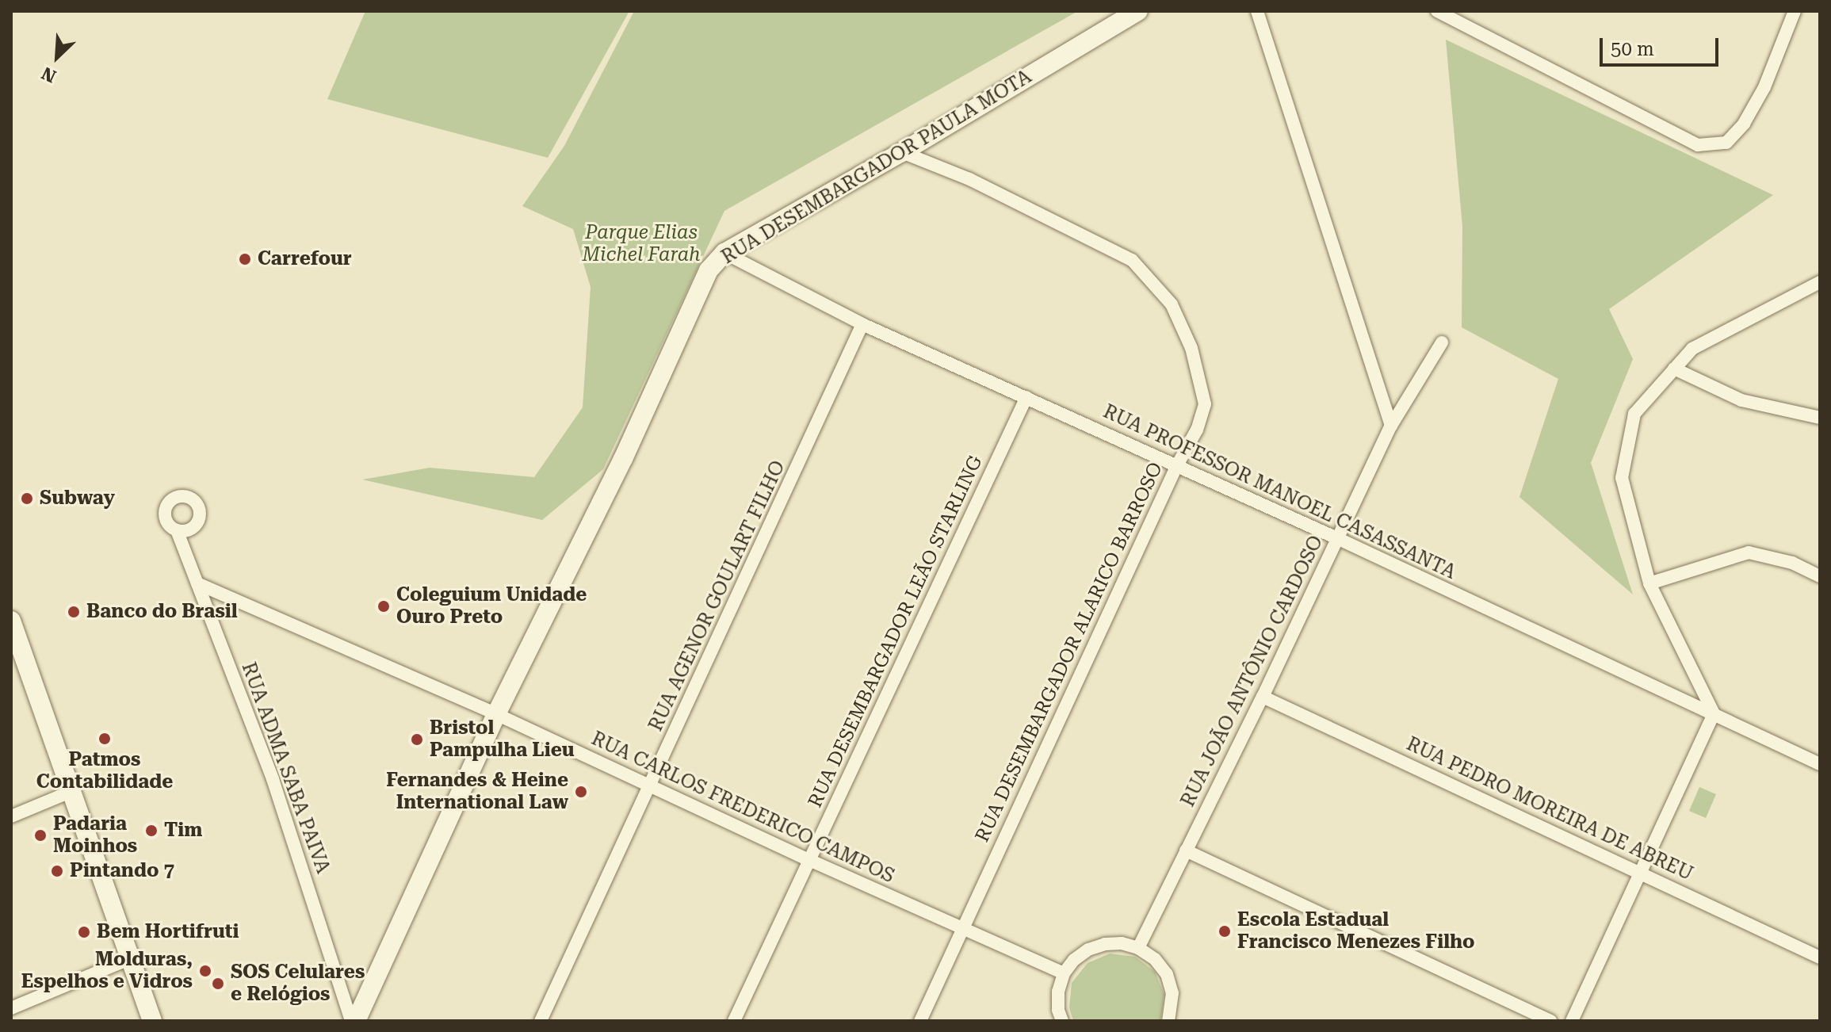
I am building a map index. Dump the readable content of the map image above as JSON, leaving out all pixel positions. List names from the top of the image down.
{
  "streets": {
    "street": [
      "RUA DESEMBARGADOR PAULA MOTA",
      "RUA PROFESSOR MANOEL CASASSANTA",
      "RUA AGENOR GOULART FILHO",
      "RUA DESEMBARGADOR LEÃO STARLING",
      "RUA DESEMBARGADOR ALARICO BARROSO",
      "RUA JOÃO ANTÔNIO CARDOSO",
      "RUA ADMA SABA PAIVA",
      "RUA CARLOS FREDERICO CAMPOS",
      "RUA PEDRO MOREIRA DE ABREU"
    ]
  },
  "crossings": [
    ["RUA DESEMBARGADOR PAULA MOTA", "RUA PROFESSOR MANOEL CASASSANTA"],
    ["RUA DESEMBARGADOR PAULA MOTA", "RUA DESEMBARGADOR ALARICO BARROSO"],
    ["RUA DESEMBARGADOR PAULA MOTA", "RUA ADMA SABA PAIVA"],
    ["RUA DESEMBARGADOR PAULA MOTA", "RUA CARLOS FREDERICO CAMPOS"],
    ["RUA PROFESSOR MANOEL CASASSANTA", "RUA AGENOR GOULART FILHO"],
    ["RUA PROFESSOR MANOEL CASASSANTA", "RUA DESEMBARGADOR LEÃO STARLING"],
    ["RUA PROFESSOR MANOEL CASASSANTA", "RUA DESEMBARGADOR ALARICO BARROSO"],
    ["RUA PROFESSOR MANOEL CASASSANTA", "RUA JOÃO ANTÔNIO CARDOSO"],
    ["RUA AGENOR GOULART FILHO", "RUA CARLOS FREDERICO CAMPOS"],
    ["RUA DESEMBARGADOR LEÃO STARLING", "RUA CARLOS FREDERICO CAMPOS"],
    ["RUA DESEMBARGADOR ALARICO BARROSO", "RUA CARLOS FREDERICO CAMPOS"],
    ["RUA JOÃO ANTÔNIO CARDOSO", "RUA PEDRO MOREIRA DE ABREU"],
    ["RUA ADMA SABA PAIVA", "RUA CARLOS FREDERICO CAMPOS"]
  ],
  "parks": ["Parque Elias Michel Farah"],
  "places": [
    "Carrefour",
    "Subway",
    "Coleguium Unidade Ouro Preto",
    "Banco do Brasil",
    "Patmos Contabilidade",
    "Bristol Pampulha Lieu",
    "Fernandes & Heine International Law",
    "Tim",
    "Padaria Moinhos",
    "Pintando 7",
    "Escola Estadual Francisco Menezes Filho",
    "Bem Hortifruti",
    "Molduras, Espelhos e Vidros",
    "SOS Celulares e Relógios"
  ],
  "scale_bar": "50 m",
  "north": "bottom left"
}
